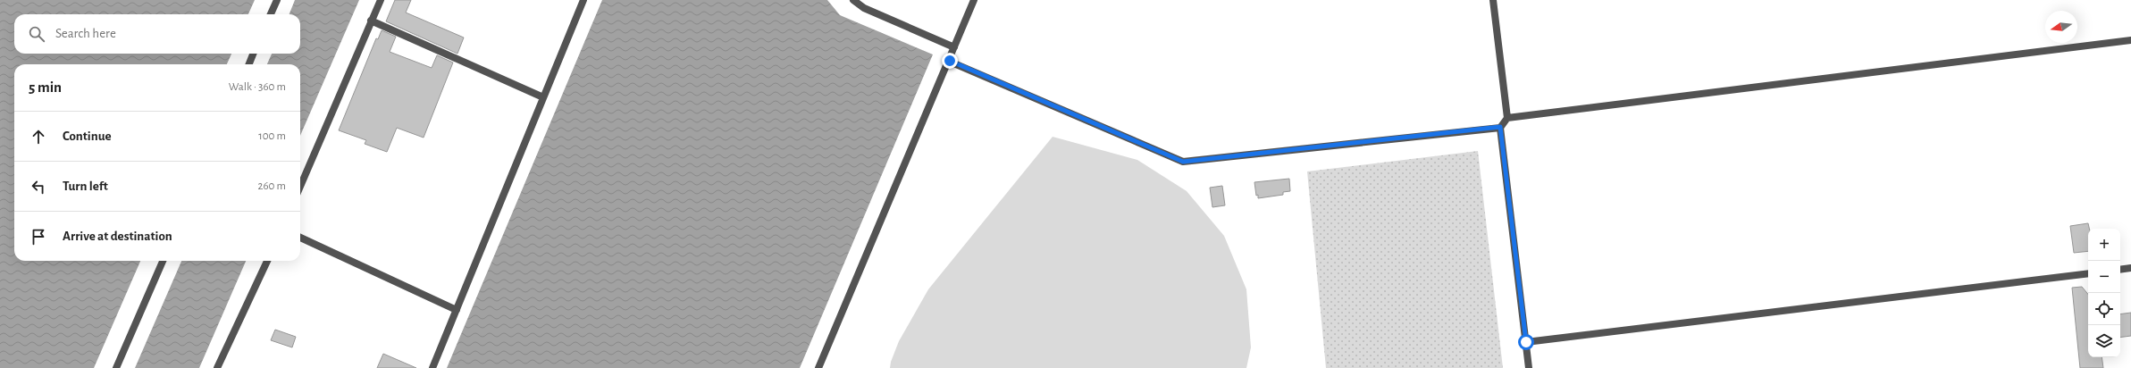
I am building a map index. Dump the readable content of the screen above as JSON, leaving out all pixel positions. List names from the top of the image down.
{
  "north": "left",
  "page": {
    "search": "Search here",
    "heading": ["5 min", "Walk · 360 m"],
    "list": [
      ["Continue", "100 m"],
      ["Turn left", "260 m"],
      "Arrive at destination"
    ],
    "map_buttons": ["+", "−"]
  }
}
